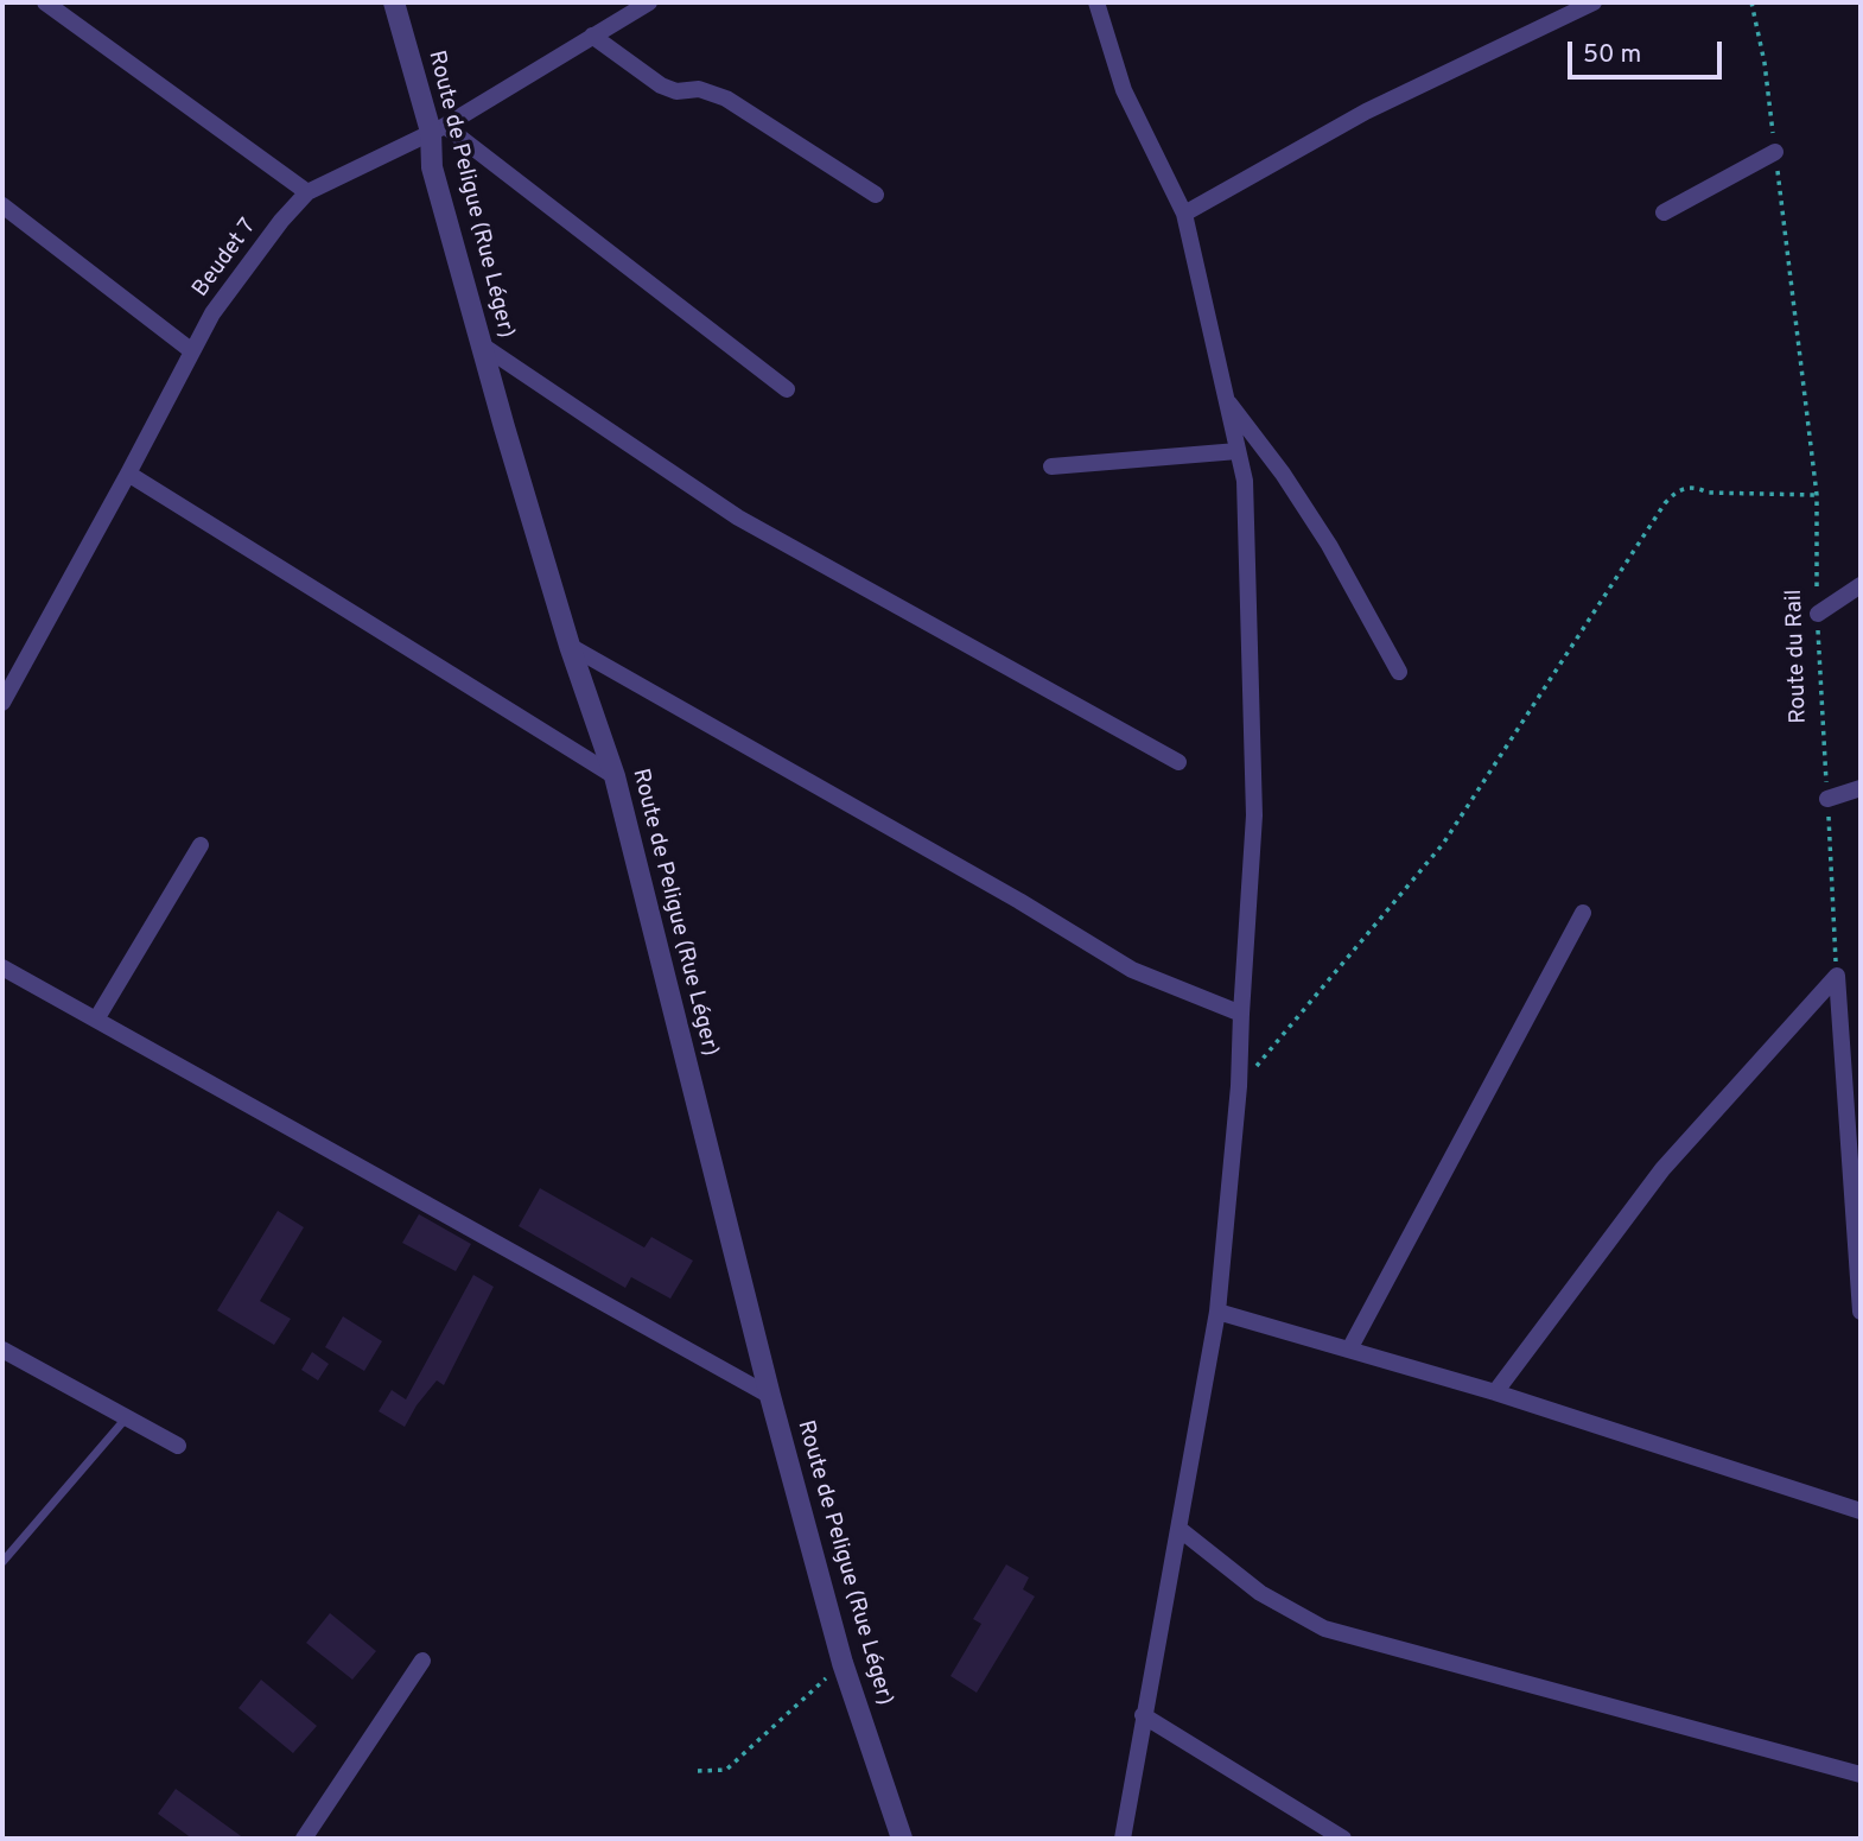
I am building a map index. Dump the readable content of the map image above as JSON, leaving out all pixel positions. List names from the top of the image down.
{
  "streets": {
    "street": ["Route de Peligue (Rue Léger)", "Beudet 7"],
    "path": ["Route du Rail"]
  },
  "crossings": [
    ["Route de Peligue (Rue Léger)", "Beudet 7"]
  ],
  "scale_bar": "50 m"
}
